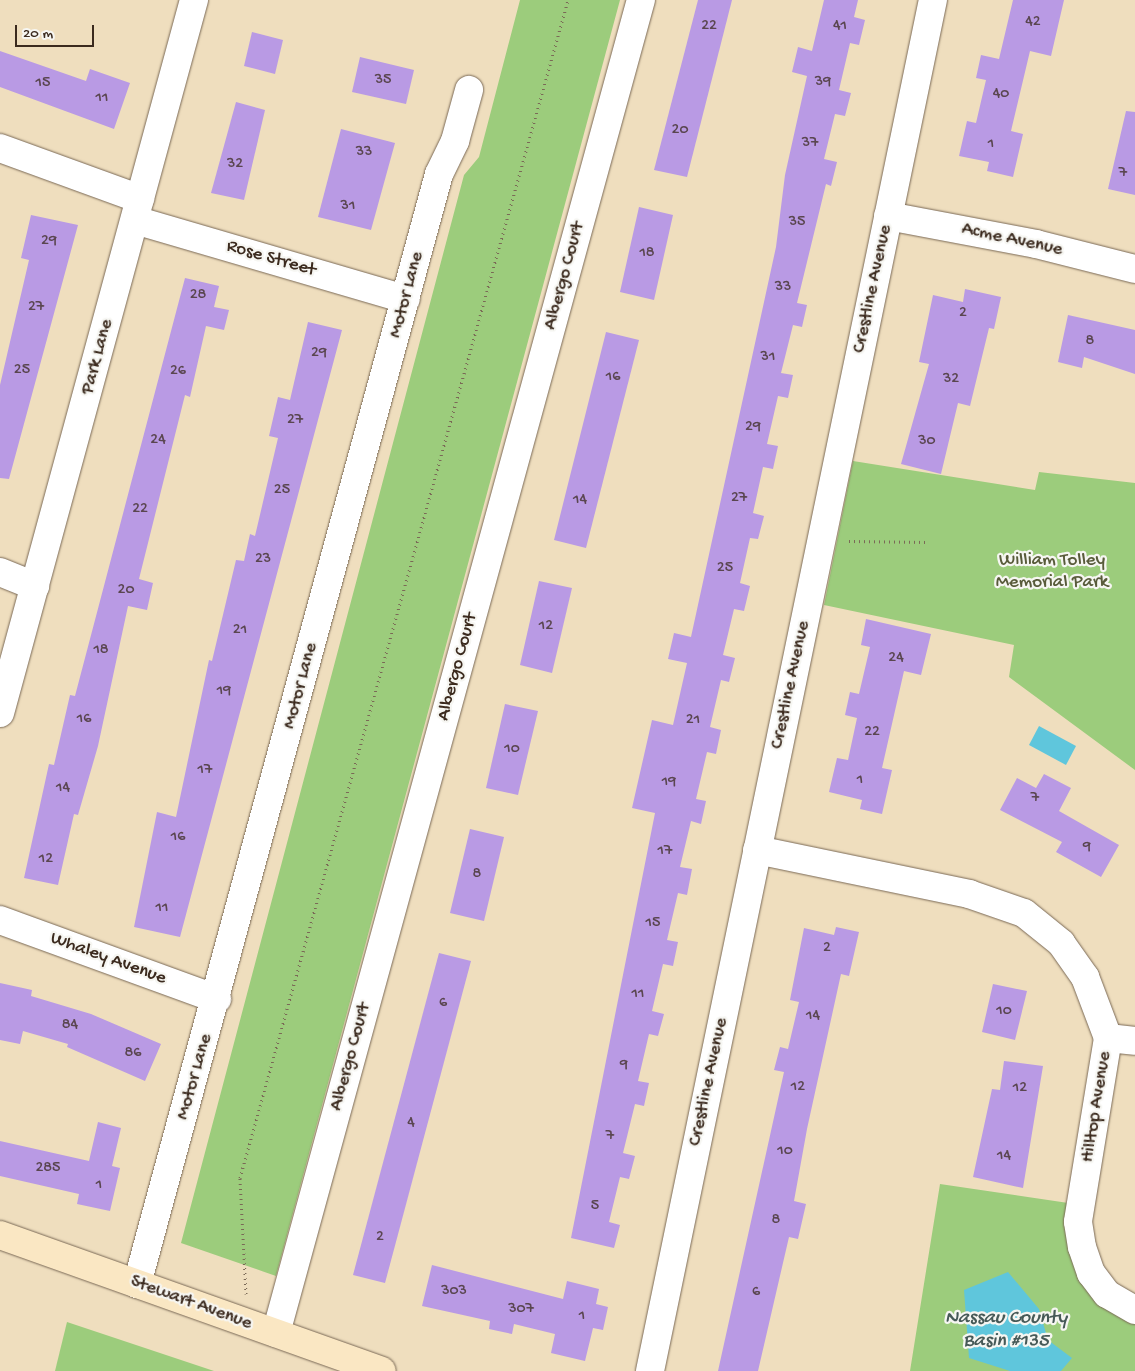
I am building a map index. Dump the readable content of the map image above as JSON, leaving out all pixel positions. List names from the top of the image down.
{
  "streets": {
    "main road": ["Stewart Avenue"],
    "street": [
      "Acme Avenue",
      "Rose Street",
      "Albergo Court",
      "Crestline Avenue",
      "Motor Lane",
      "Park Lane",
      "Whaley Avenue",
      "Hilltop Avenue"
    ]
  },
  "crossings": [
    ["Acme Avenue", "Crestline Avenue"],
    ["Rose Street", "Motor Lane"],
    ["Rose Street", "Park Lane"],
    ["Albergo Court", "Stewart Avenue"],
    ["Crestline Avenue", "Hilltop Avenue"],
    ["Motor Lane", "Whaley Avenue"],
    ["Motor Lane", "Stewart Avenue"]
  ],
  "water": ["Nassau County Basin #135"],
  "parks": ["William Tolley Memorial Park"],
  "house_numbers": [
    "42",
    "22",
    "41",
    "35",
    "39",
    "15",
    "40",
    "11",
    "20",
    "37",
    "1",
    "33",
    "32",
    "7",
    "31",
    "35",
    "29",
    "18",
    "33",
    "28",
    "27",
    "2",
    "8",
    "29",
    "31",
    "25",
    "26",
    "16",
    "32",
    "27",
    "29",
    "24",
    "30",
    "25",
    "27",
    "14",
    "22",
    "23",
    "25",
    "20",
    "12",
    "21",
    "18",
    "24",
    "19",
    "16",
    "21",
    "22",
    "10",
    "17",
    "1",
    "19",
    "14",
    "7",
    "16",
    "9",
    "17",
    "12",
    "8",
    "11",
    "15",
    "2",
    "11",
    "6",
    "10",
    "14",
    "84",
    "86",
    "9",
    "12",
    "12",
    "4",
    "7",
    "10",
    "14",
    "285",
    "1",
    "5",
    "8",
    "2",
    "303",
    "6",
    "307",
    "1"
  ],
  "scale_bar": "20 m"
}
